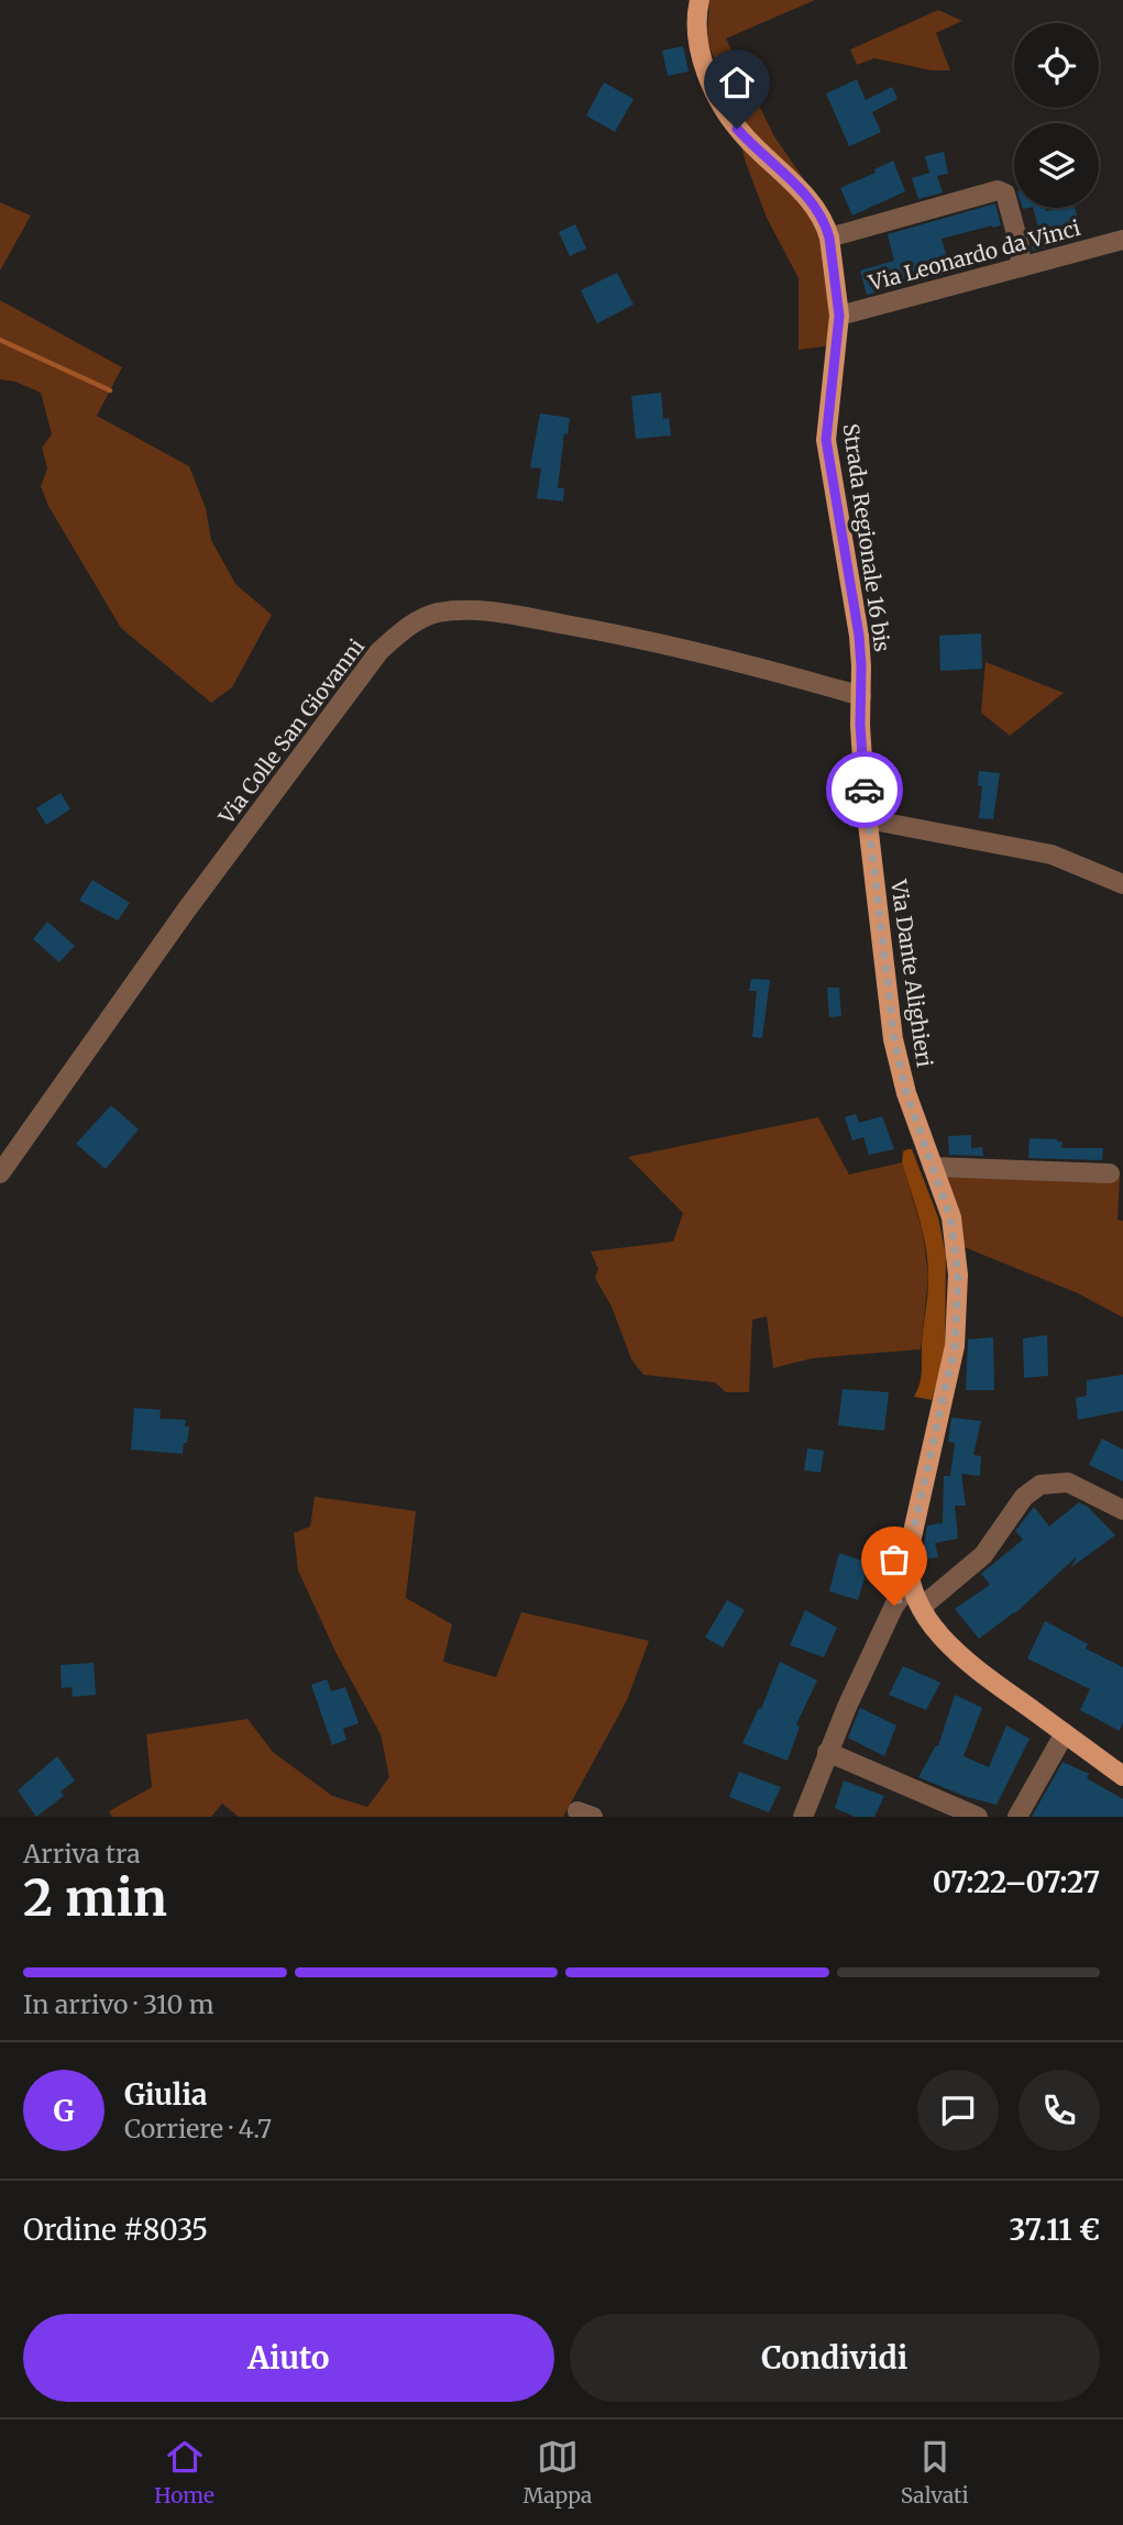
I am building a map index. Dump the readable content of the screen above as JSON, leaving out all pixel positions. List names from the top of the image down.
{
  "streets": {
    "main road": ["Strada Regionale 16 bis", "Via Dante Alighieri"],
    "street": ["Via Leonardo da Vinci", "Via Colle San Giovanni"]
  },
  "crossings": [
    ["Via Leonardo da Vinci", "Strada Regionale 16 bis"],
    ["Strada Regionale 16 bis", "Via Colle San Giovanni"],
    ["Strada Regionale 16 bis", "Via Dante Alighieri"]
  ],
  "page": {
    "heading": ["2 min", "Arriva tra", "07:22–07:27"],
    "panel": [
      "Giulia",
      "Corriere · 4.7",
      "Ordine #8035",
      "37.11 €"
    ],
    "bar": "In arrivo · 310 m",
    "round": "G",
    "buttons": ["Aiuto", "Condividi"],
    "tabs": ["Home", "Mappa", "Salvati"]
  }
}
